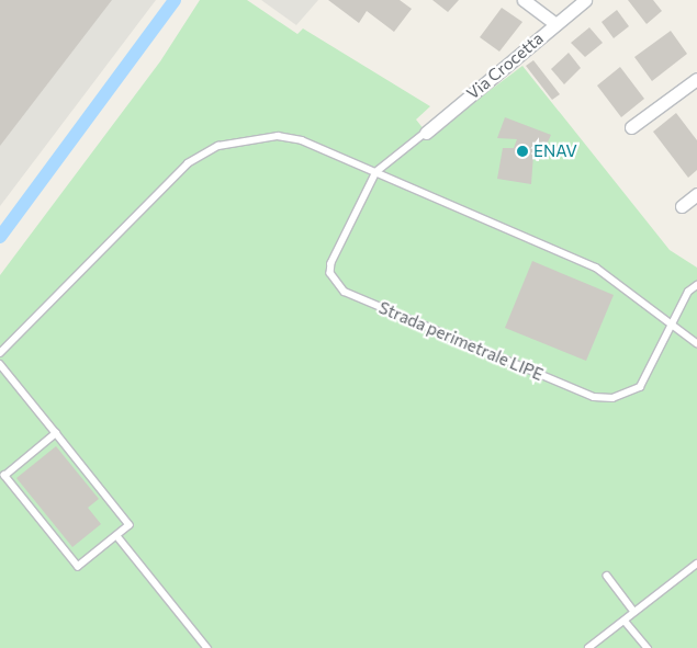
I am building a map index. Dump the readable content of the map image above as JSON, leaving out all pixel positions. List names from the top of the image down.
{
  "streets": {
    "street": ["Via Crocetta"],
    "lane": ["Strada perimetrale LIPE"]
  },
  "crossings": [
    ["Via Crocetta", "Strada perimetrale LIPE"]
  ],
  "places": ["ENAV"]
}
